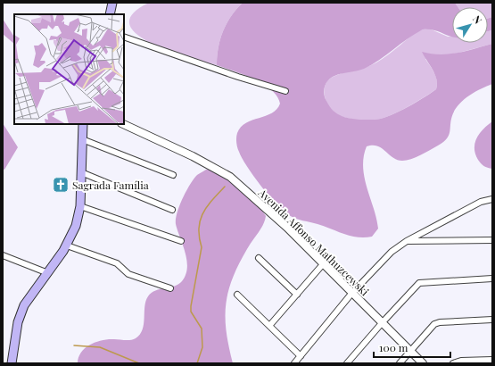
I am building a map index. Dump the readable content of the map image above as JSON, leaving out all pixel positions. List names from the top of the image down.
{
  "streets": {
    "street": ["Avenida Affonso Mathuzcewski"]
  },
  "places": {
    "church": ["Sagrada Família"]
  },
  "scale_bar": "100 m",
  "north": "top right"
}
